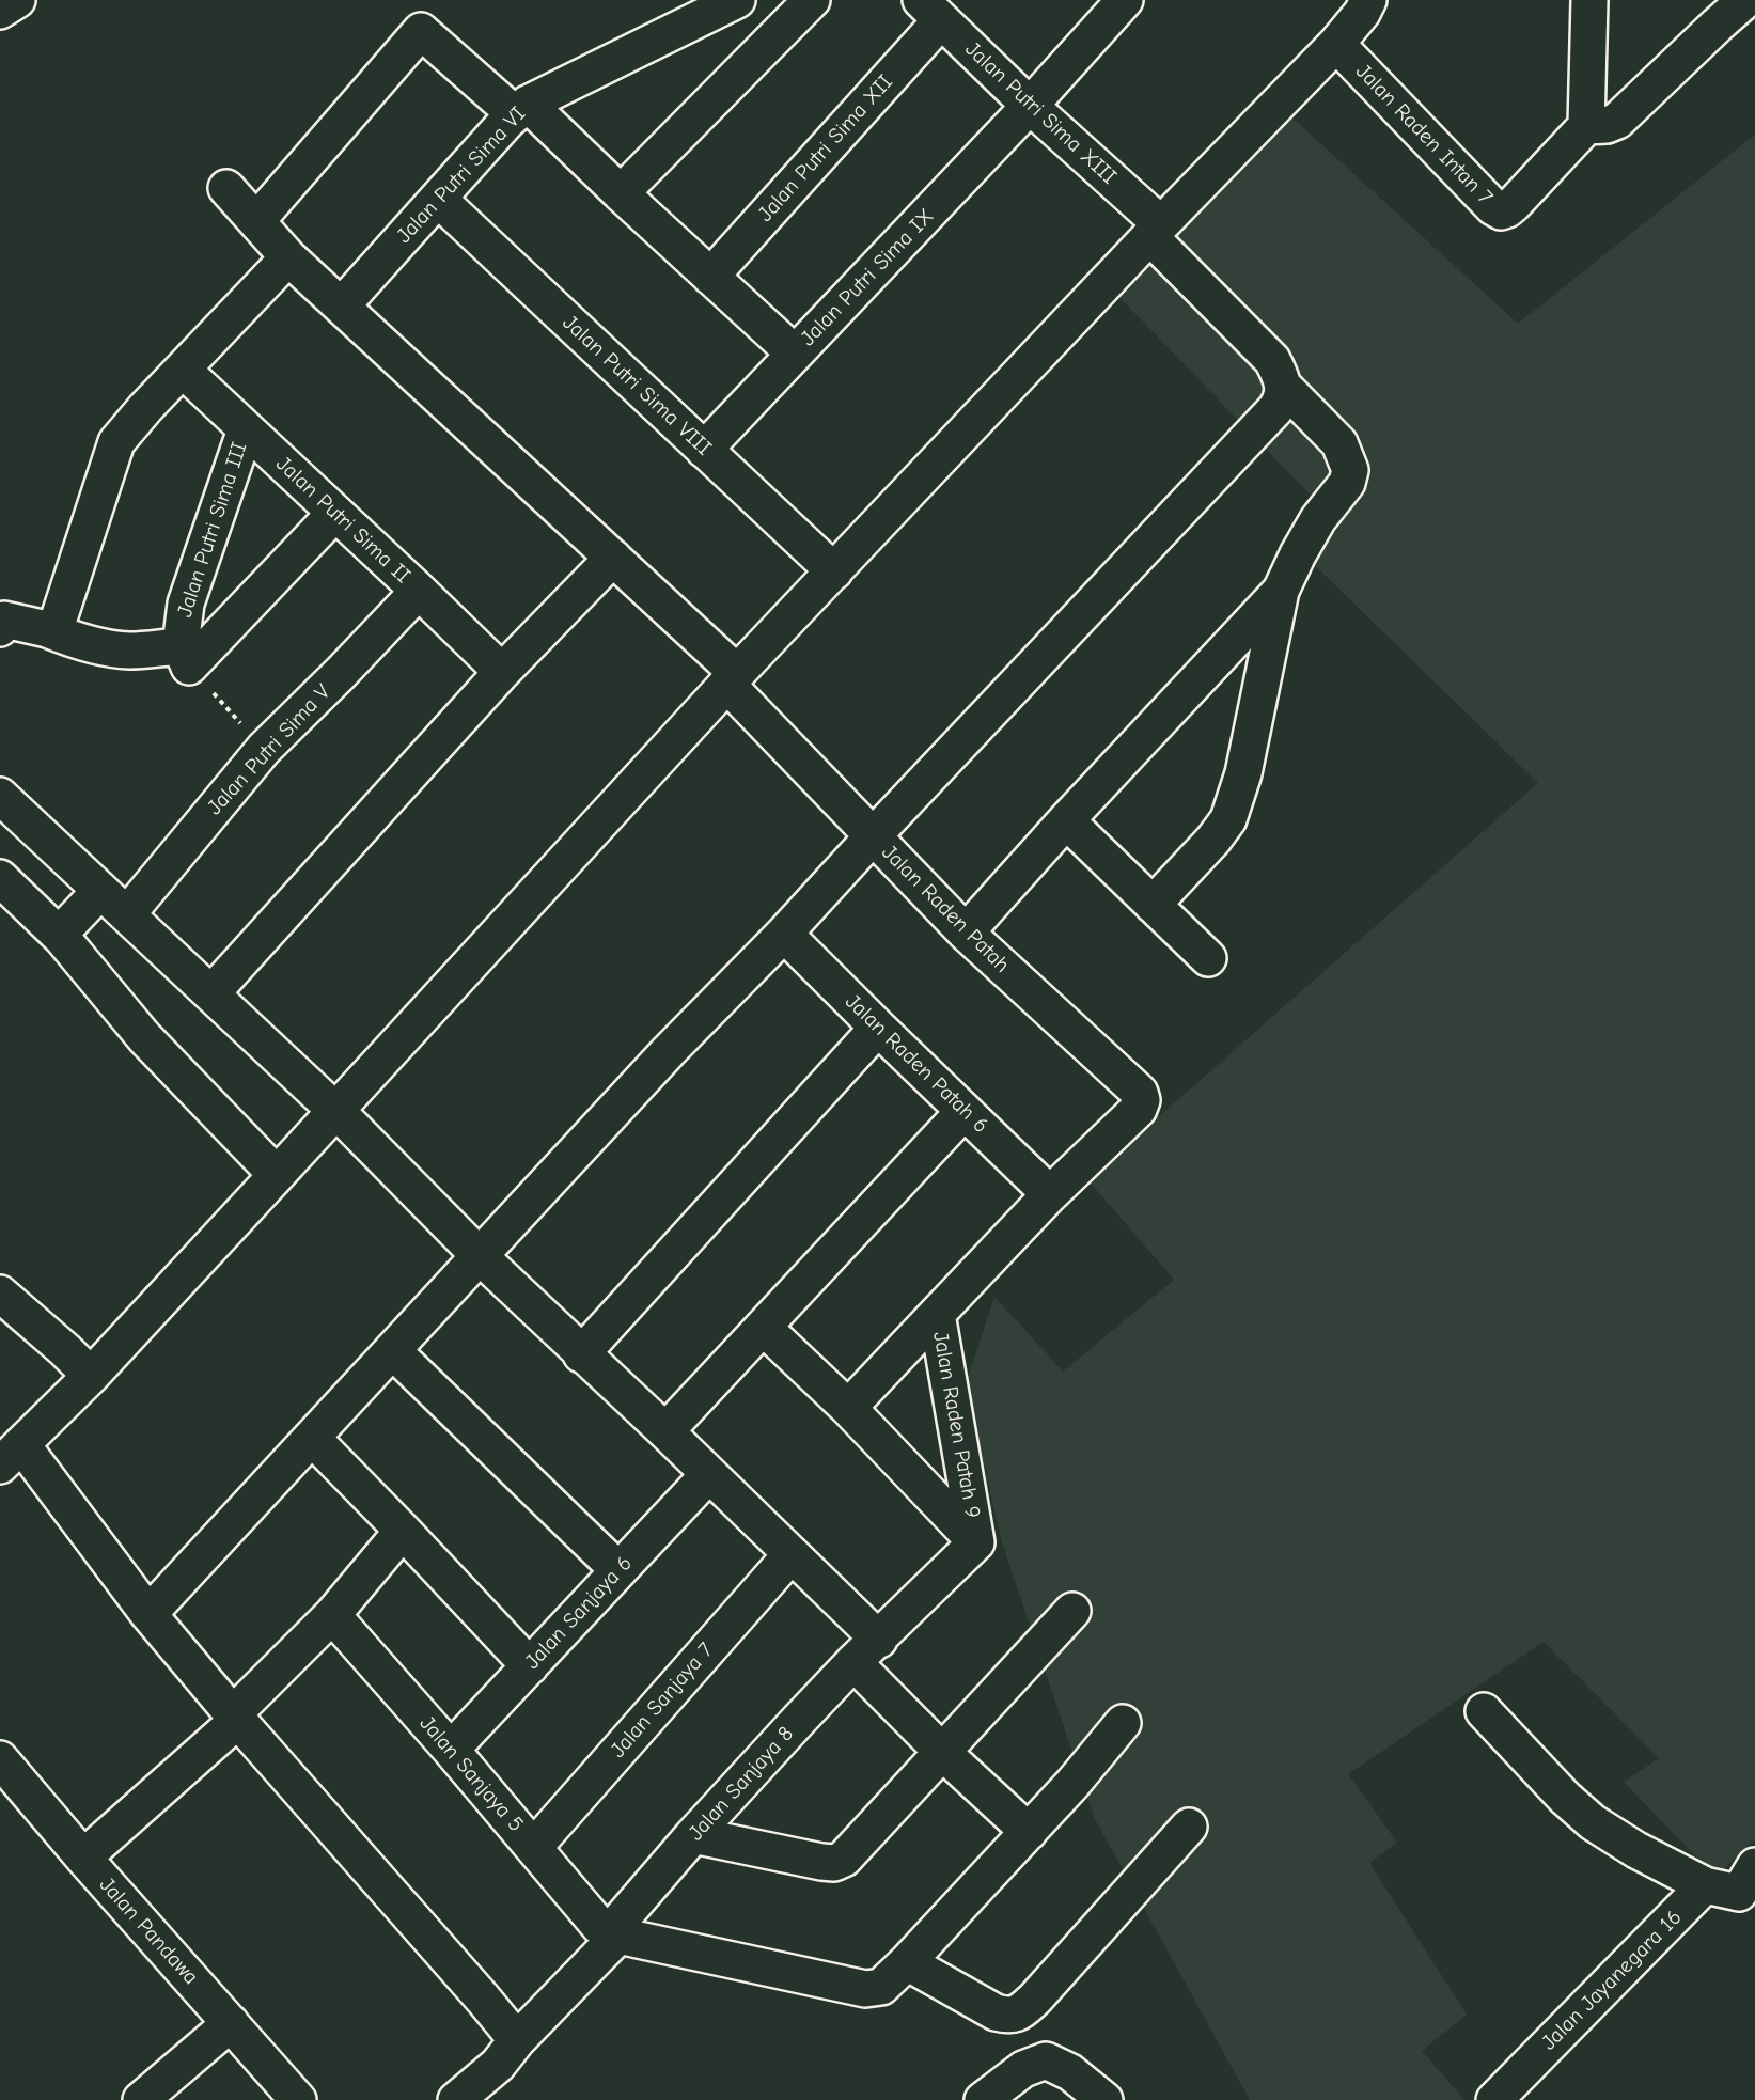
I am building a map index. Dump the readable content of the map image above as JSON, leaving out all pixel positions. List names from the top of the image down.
{
  "streets": {
    "street": [
      "Jalan Putri Sima XIII",
      "Jalan Raden Intan 7",
      "Jalan Putri Sima XII",
      "Jalan Putri Sima VI",
      "Jalan Putri Sima IX",
      "Jalan Putri Sima VIII",
      "Jalan Putri Sima II",
      "Jalan Putri Sima III",
      "Jalan Putri Sima V",
      "Jalan Raden Patah",
      "Jalan Raden Patah 6",
      "Jalan Raden Patah 9",
      "Jalan Sanjaya 6",
      "Jalan Sanjaya 7",
      "Jalan Sanjaya 5",
      "Jalan Sanjaya 8",
      "Jalan Pandawa",
      "Jalan Jayanegara 16"
    ]
  },
  "crossings": [
    ["Jalan Putri Sima XIII", "Jalan Putri Sima XII"],
    ["Jalan Putri Sima XIII", "Jalan Putri Sima IX"],
    ["Jalan Putri Sima VI", "Jalan Putri Sima VIII"],
    ["Jalan Putri Sima VI", "Jalan Raden Patah"],
    ["Jalan Putri Sima IX", "Jalan Putri Sima VIII"],
    ["Jalan Putri Sima II", "Jalan Putri Sima III"],
    ["Jalan Putri Sima II", "Jalan Putri Sima V"],
    ["Jalan Raden Patah", "Jalan Raden Patah 9"],
    ["Jalan Raden Patah 6", "Jalan Raden Patah 9"],
    ["Jalan Raden Patah 9", "Jalan Sanjaya 8"],
    ["Jalan Sanjaya 6", "Jalan Sanjaya 5"],
    ["Jalan Sanjaya 7", "Jalan Sanjaya 5"],
    ["Jalan Sanjaya 5", "Jalan Sanjaya 8"]
  ]
}
